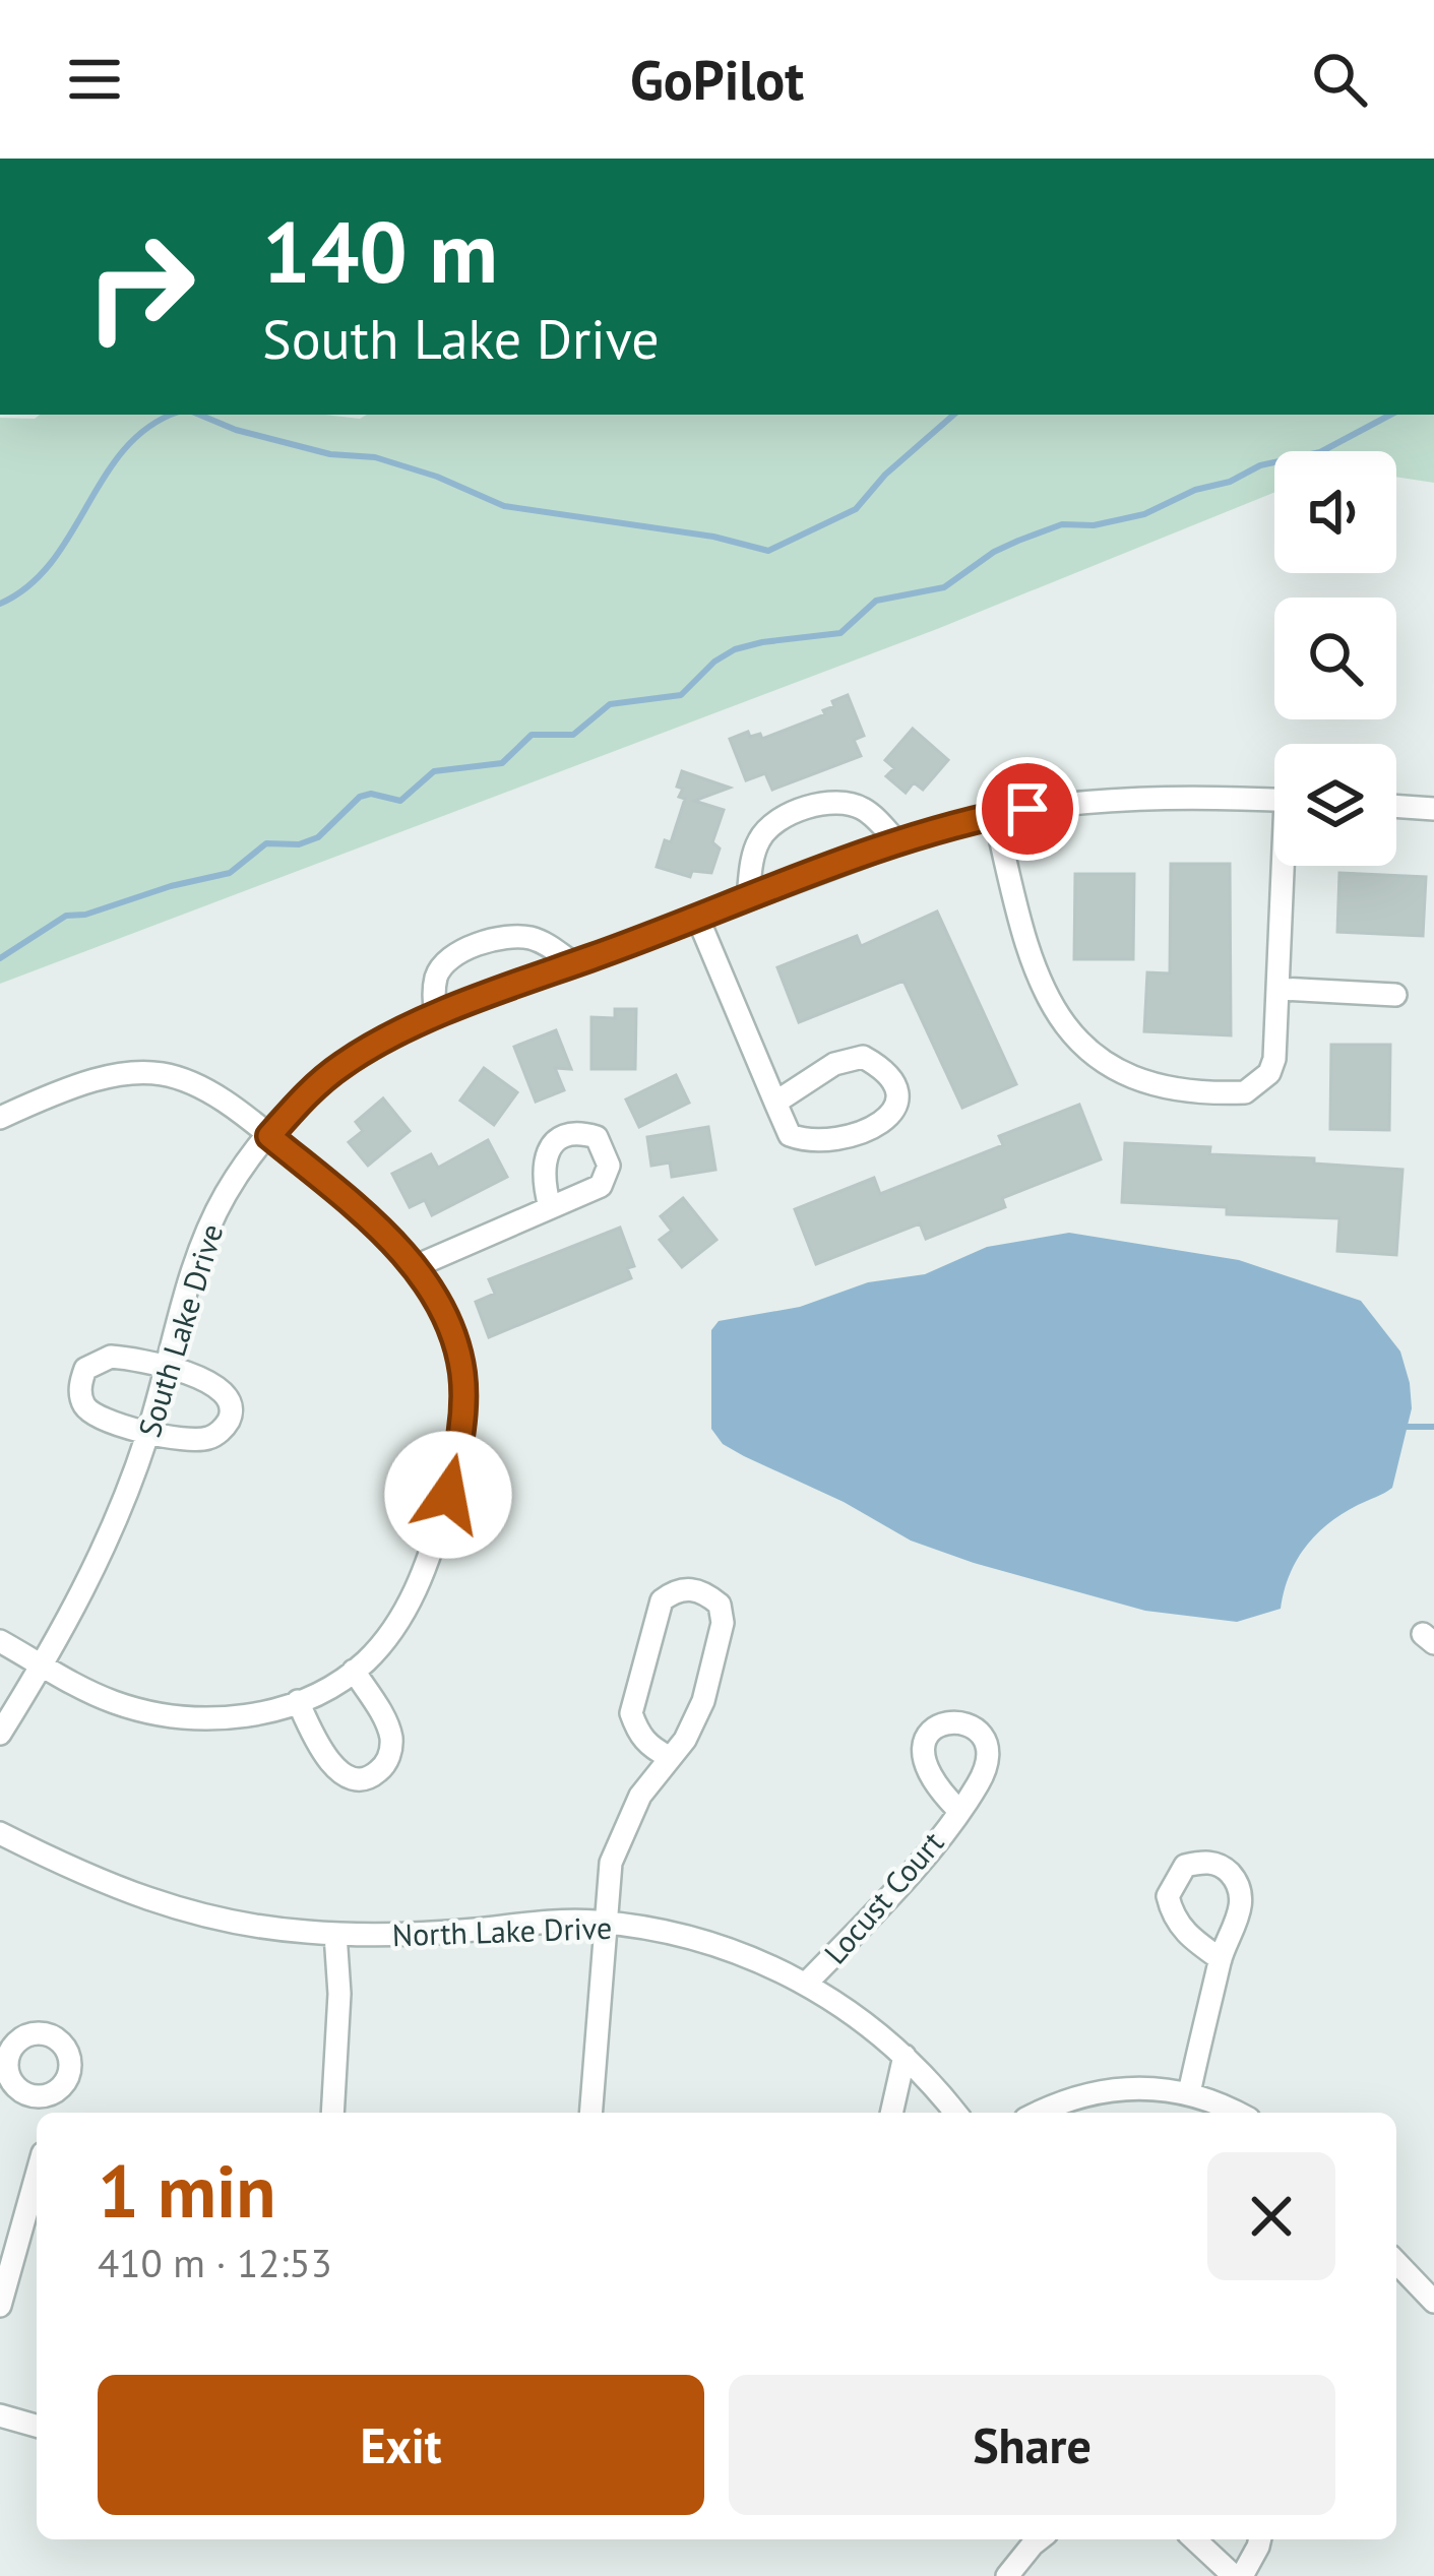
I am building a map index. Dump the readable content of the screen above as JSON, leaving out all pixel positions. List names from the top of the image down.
{
  "streets": {
    "street": ["South Lake Drive", "Locust Court", "North Lake Drive"]
  },
  "crossings": [
    ["Locust Court", "North Lake Drive"]
  ],
  "page": {
    "header": "GoPilot",
    "turn": ["140 m", "South Lake Drive"],
    "heading": ["1 min", "410 m · 12:53"],
    "buttons": ["Exit", "Share"]
  }
}
